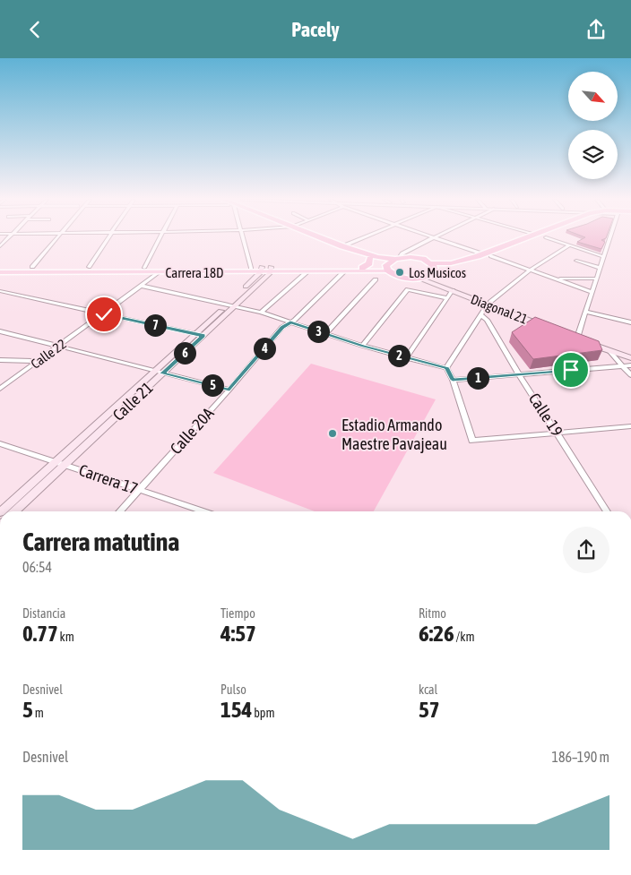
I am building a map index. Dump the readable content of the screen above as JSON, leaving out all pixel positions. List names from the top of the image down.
{
  "streets": {
    "main road": ["Carrera 18D", "Diagonal 21", "Calle 21"],
    "street": [
      "Calle 22",
      "Calle 19",
      "Calle 20A",
      "Carrera 17"
    ]
  },
  "crossings": [
    ["Carrera 18D", "Calle 22"],
    ["Carrera 18D", "Calle 21"],
    ["Carrera 18D", "Calle 20A"],
    ["Calle 21", "Carrera 17"],
    ["Calle 20A", "Carrera 17"]
  ],
  "places": ["Los Musicos", "Estadio Armando Maestre Pavajeau"],
  "north": "bottom right",
  "page": {
    "header": "Pacely",
    "pins": [
      "7",
      "3",
      "4",
      "6",
      "2",
      "1",
      "5"
    ],
    "heading": ["Carrera matutina", "06:54"],
    "stats": [
      ["Distancia", "0.77 km"],
      ["Tiempo", "4:57"],
      ["Ritmo", "6:26 /km"],
      ["Desnivel", "5 m"],
      ["Pulso", "154 bpm"],
      ["kcal", "57"]
    ],
    "chart": ["Desnivel", "186–190 m"]
  }
}
